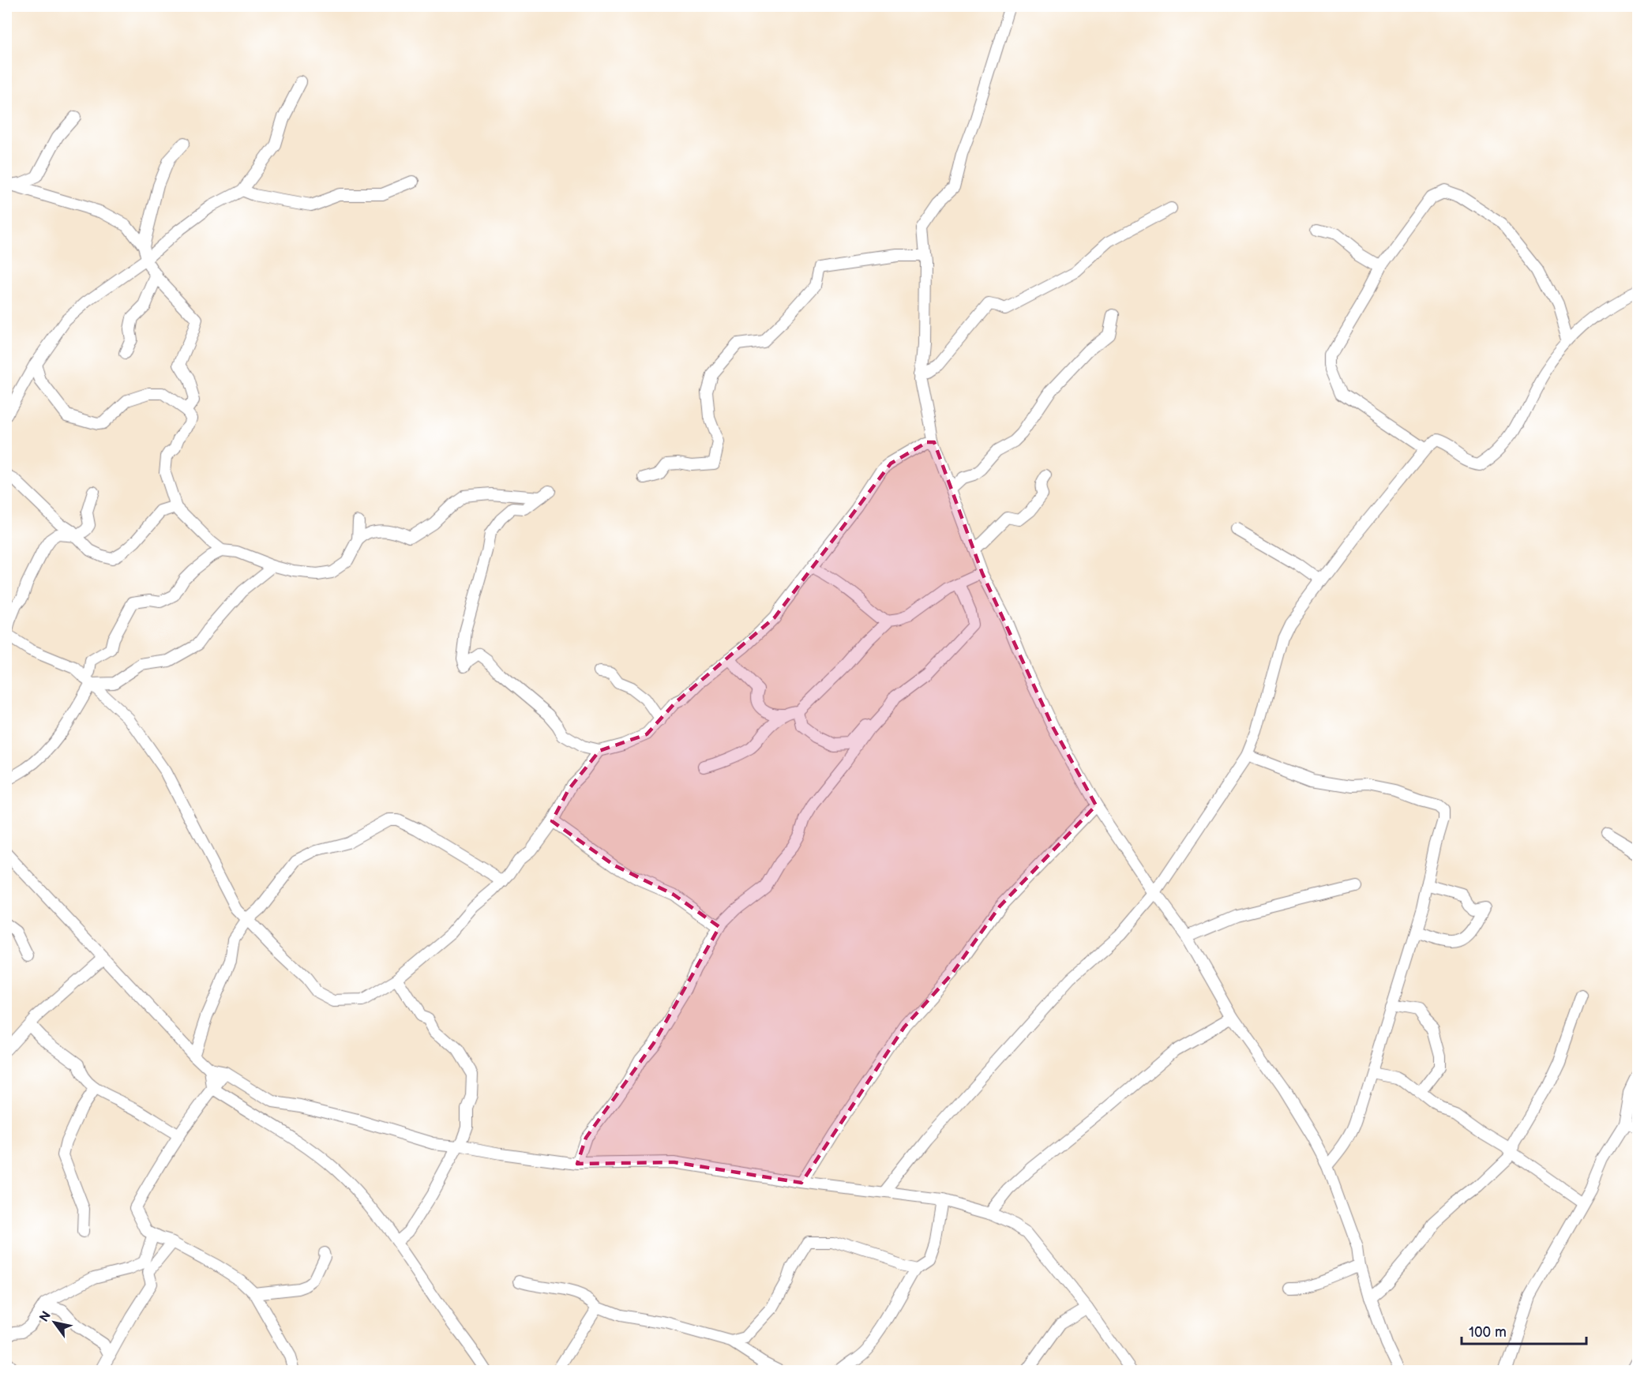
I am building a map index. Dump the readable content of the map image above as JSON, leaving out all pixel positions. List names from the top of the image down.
{
  "scale_bar": "100 m",
  "north": "top left"
}
